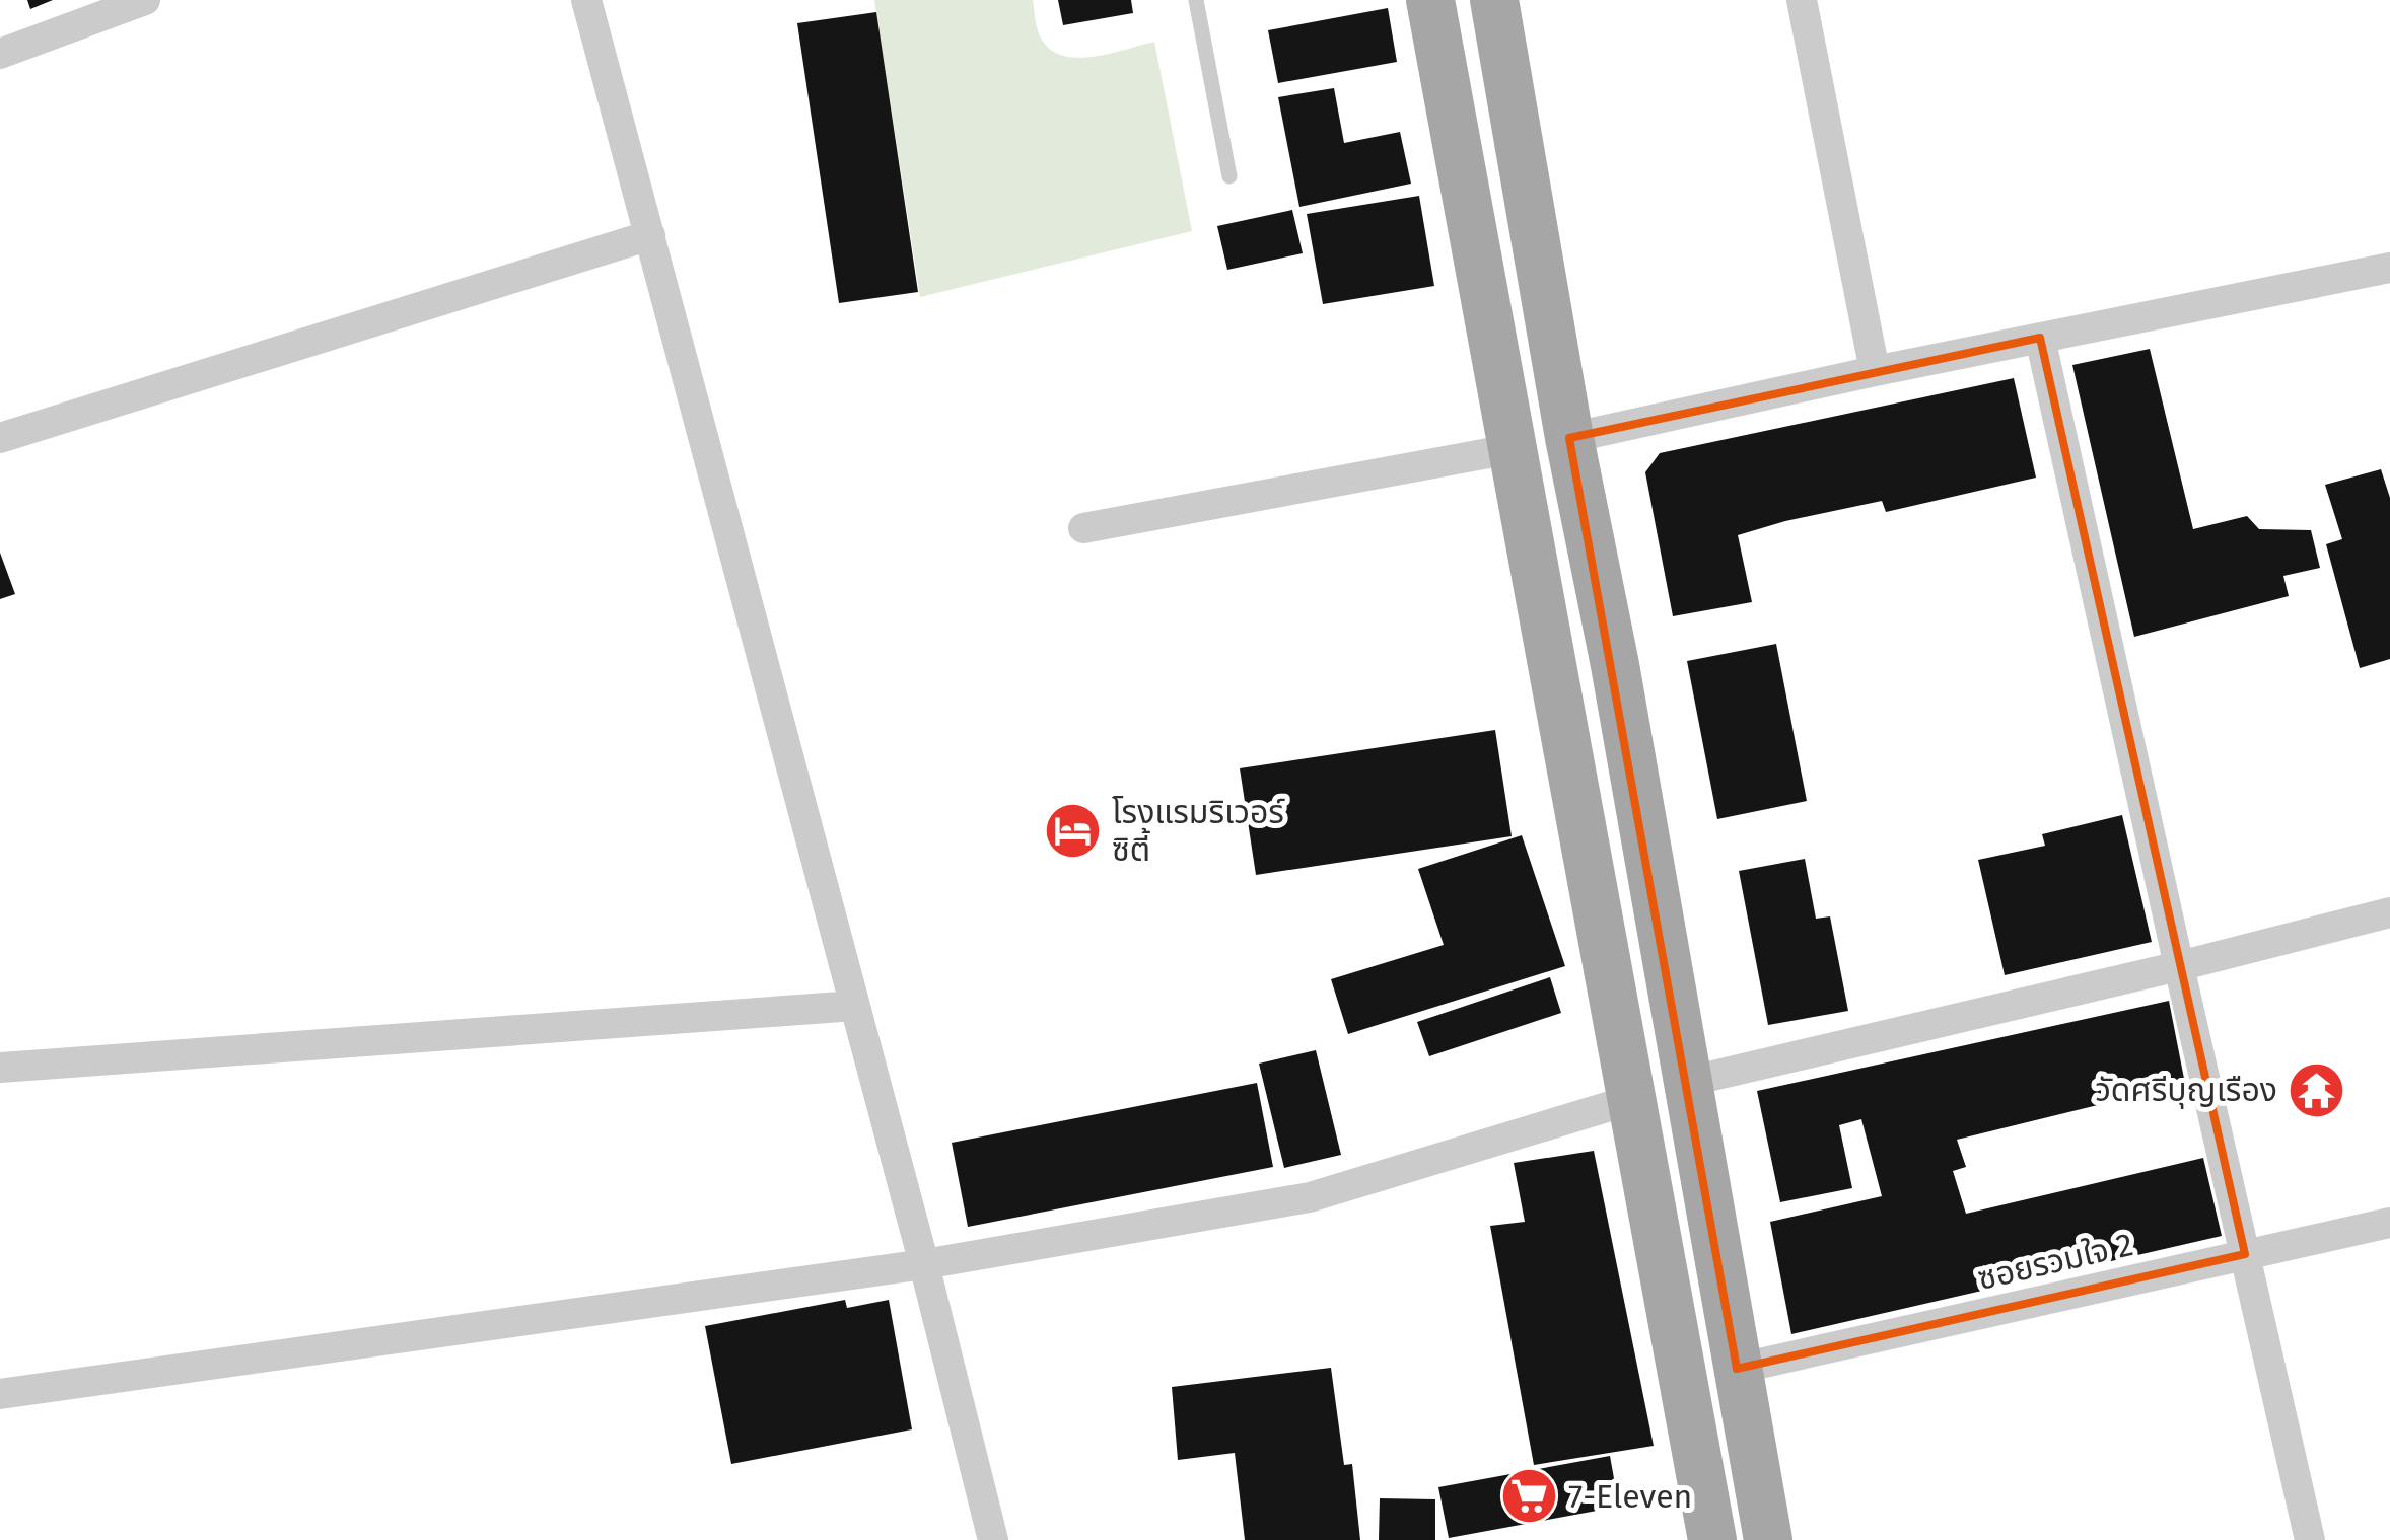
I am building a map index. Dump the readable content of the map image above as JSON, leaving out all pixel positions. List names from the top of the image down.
{
  "streets": {
    "street": ["ซอยรวมใจ 2"]
  },
  "places": {
    "hotel": ["โรงแรมริเวอร์ ซิตี้"],
    "temple": ["วัดศรีบุญเรือง"],
    "supermarket": ["7-Eleven"]
  }
}
